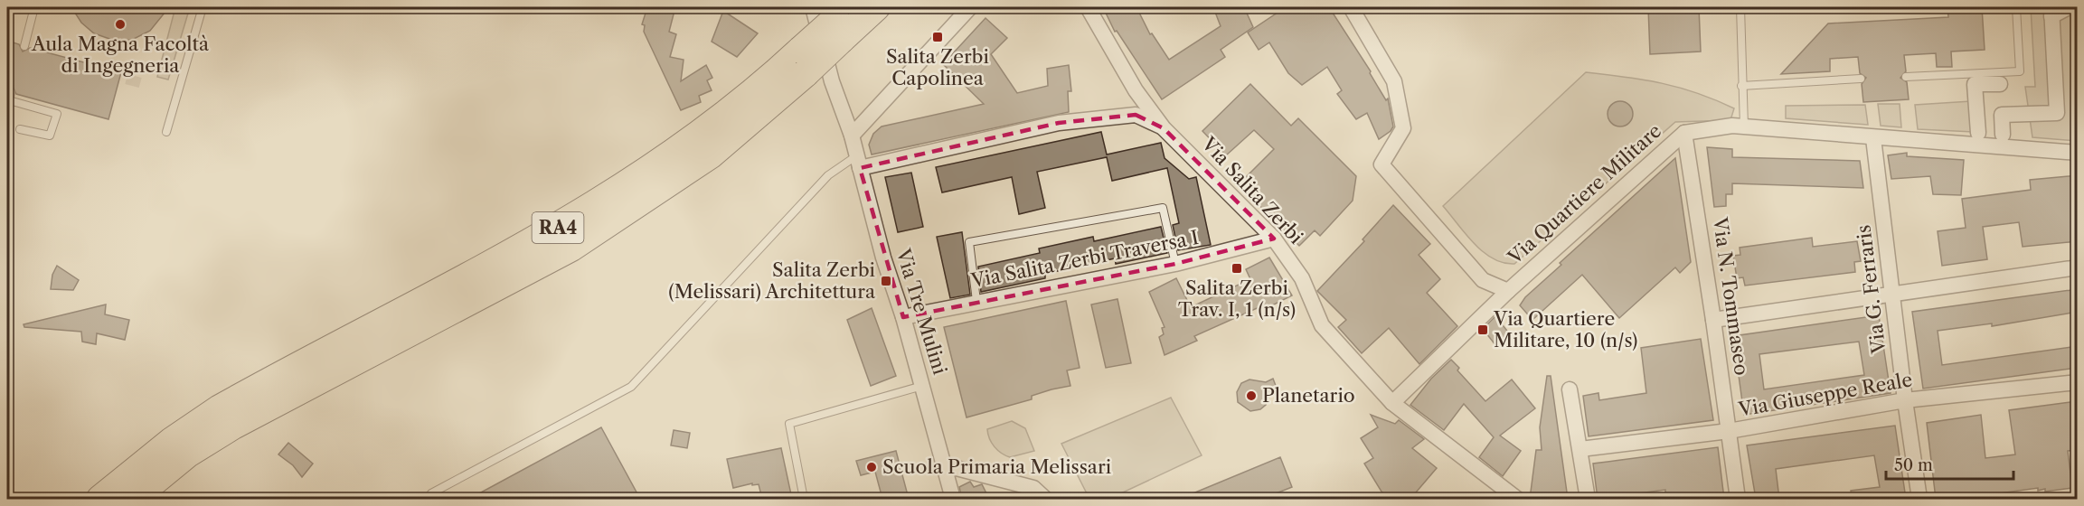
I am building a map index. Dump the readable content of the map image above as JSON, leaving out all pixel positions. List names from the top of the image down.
{
  "streets": {
    "highway": ["RA4"],
    "street": [
      "Via Salita Zerbi",
      "Via Quartiere Militare",
      "Via Salita Zerbi Traversa I",
      "Via G. Ferraris",
      "Via N. Tommaseo",
      "Via Tre Mulini",
      "Via Giuseppe Reale"
    ]
  },
  "crossings": [
    ["Via Salita Zerbi", "Via Quartiere Militare"],
    ["Via Salita Zerbi", "Via Salita Zerbi Traversa I"],
    ["Via Quartiere Militare", "Via G. Ferraris"],
    ["Via Quartiere Militare", "Via N. Tommaseo"],
    ["RA4", "Via Tre Mulini"],
    ["Via Salita Zerbi Traversa I", "Via Tre Mulini"],
    ["Via G. Ferraris", "Via Giuseppe Reale"],
    ["Via N. Tommaseo", "Via Giuseppe Reale"]
  ],
  "places": {
    "other": ["Aula Magna Facoltà di Ingegneria", "Planetario", "Scuola Primaria Melissari"],
    "transit": [
      "Salita Zerbi Capolinea",
      "Salita Zerbi Trav. I, 1 (n/s)",
      "Salita Zerbi (Melissari) Architettura",
      "Via Quartiere Militare, 10 (n/s)"
    ]
  },
  "scale_bar": "50 m"
}
